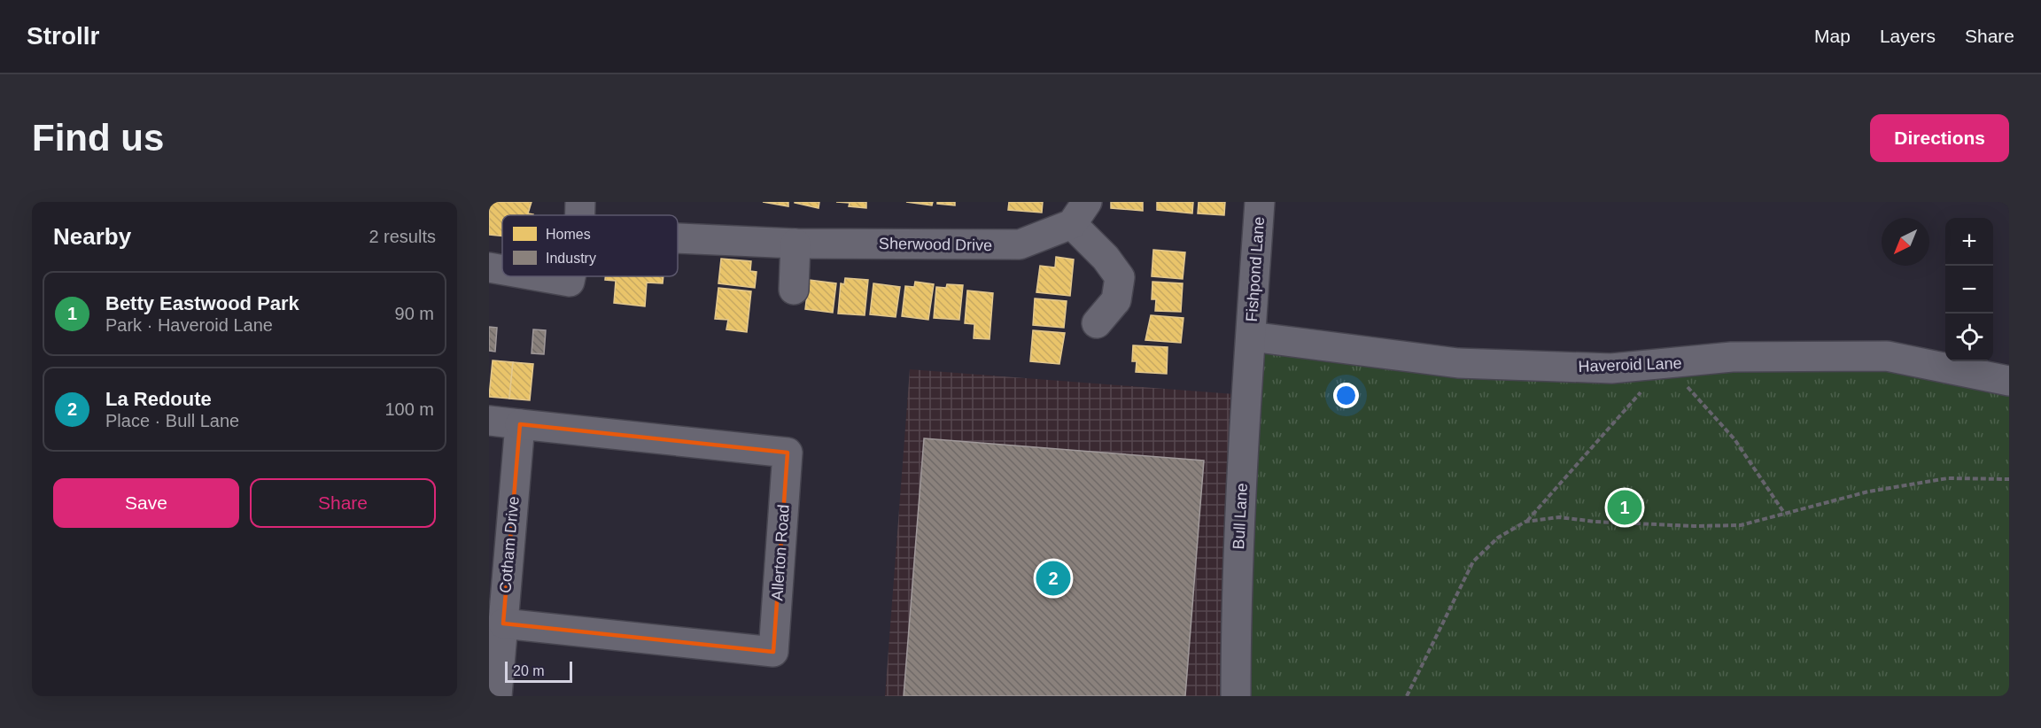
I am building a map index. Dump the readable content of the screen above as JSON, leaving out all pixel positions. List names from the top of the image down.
{
  "streets": {
    "street": [
      "Sherwood Drive",
      "Fishpond Lane",
      "Haveroid Lane",
      "Bull Lane",
      "Cotham Drive",
      "Allerton Road"
    ]
  },
  "crossings": [
    ["Fishpond Lane", "Haveroid Lane"],
    ["Fishpond Lane", "Bull Lane"],
    ["Haveroid Lane", "Bull Lane"],
    ["Cotham Drive", "Allerton Road"]
  ],
  "legend": ["Homes", "Industry"],
  "scale_bar": "20 m",
  "north": "bottom left",
  "page": {
    "header": "Strollr",
    "nav": ["Map", "Layers", "Share"],
    "buttons": [
      "Directions",
      ["Save", "Share"]
    ],
    "title": "Find us",
    "heading": ["Nearby", "2 results"],
    "map_buttons": ["+", "−"],
    "list": [
      {
        "mark": "1",
        "name": "Betty Eastwood Park",
        "note": "Park · Haveroid Lane",
        "value": "90 m"
      },
      {
        "mark": "2",
        "name": "La Redoute",
        "note": "Place · Bull Lane",
        "value": "100 m"
      }
    ],
    "pins": ["1", "2"],
    "scale": "20 m"
  }
}
